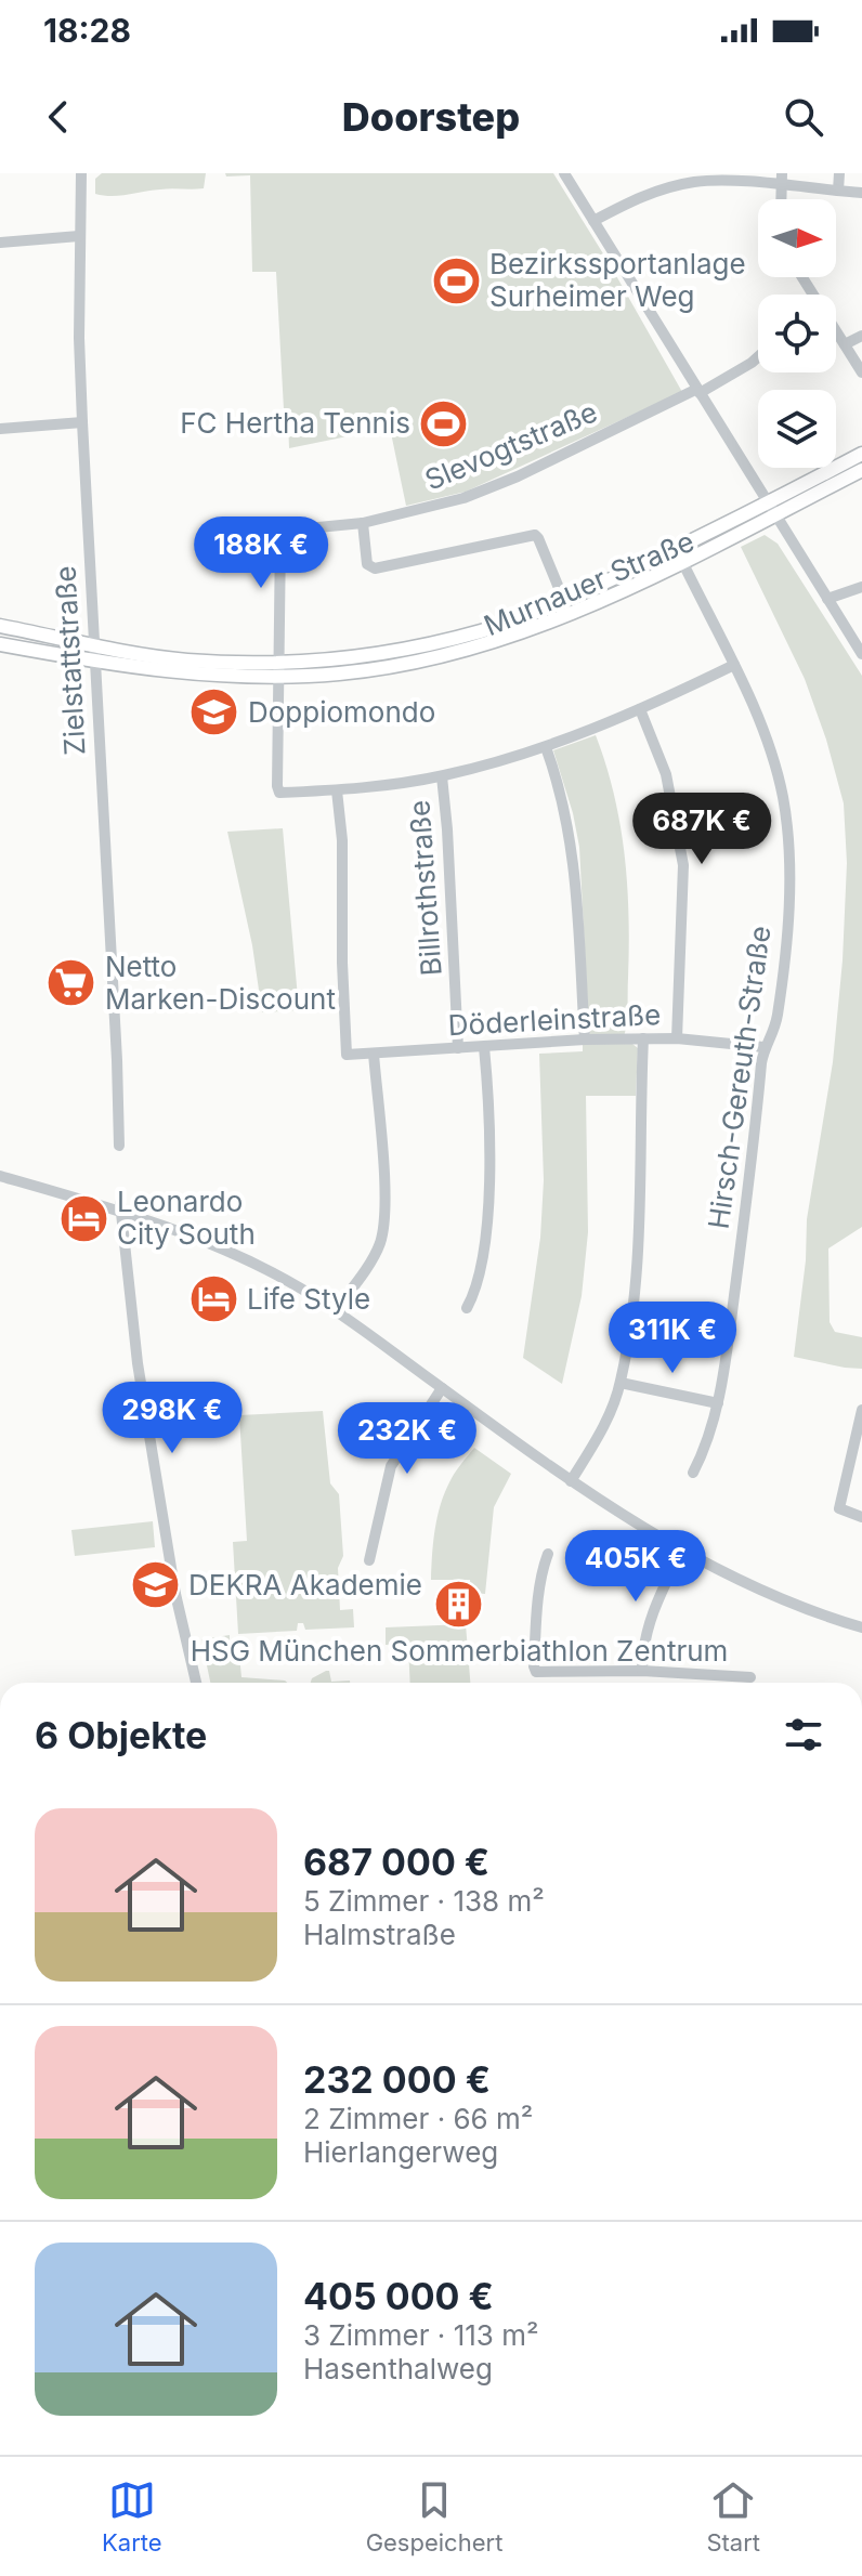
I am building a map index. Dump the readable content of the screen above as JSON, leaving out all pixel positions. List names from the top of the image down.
{
  "streets": {
    "main road": ["Murnauer Straße"],
    "street": [
      "Slevogtstraße",
      "Zielstattstraße",
      "Billrothstraße",
      "Döderleinstraße",
      "Hirsch-Gereuth-Straße"
    ]
  },
  "crossings": [
    ["Slevogtstraße", "Murnauer Straße"],
    ["Murnauer Straße", "Zielstattstraße"],
    ["Murnauer Straße", "Hirsch-Gereuth-Straße"],
    ["Billrothstraße", "Döderleinstraße"],
    ["Döderleinstraße", "Hirsch-Gereuth-Straße"]
  ],
  "places": {
    "sports": ["Bezirkssportanlage Surheimer Weg", "FC Hertha Tennis"],
    "school or university": ["Doppiomondo", "DEKRA Akademie"],
    "supermarket": ["Netto Marken-Discount"],
    "hotel": ["Leonardo City South", "Life Style"],
    "building": ["HSG München Sommerbiathlon Zentrum"]
  },
  "north": "right",
  "page": {
    "status": "18:28",
    "header": "Doorstep",
    "price": [
      "188K €",
      "687K €",
      "311K €",
      "298K €",
      "232K €",
      "405K €"
    ],
    "heading": "6 Objekte",
    "list": [
      {
        "name": "687 000 €",
        "note": "5 Zimmer · 138 m² · Halmstraße"
      },
      {
        "name": "232 000 €",
        "note": "2 Zimmer · 66 m² · Hierlangerweg"
      },
      {
        "name": "405 000 €",
        "note": "3 Zimmer · 113 m² · Hasenthalweg"
      }
    ],
    "tabs": ["Karte", "Gespeichert", "Start"]
  }
}
